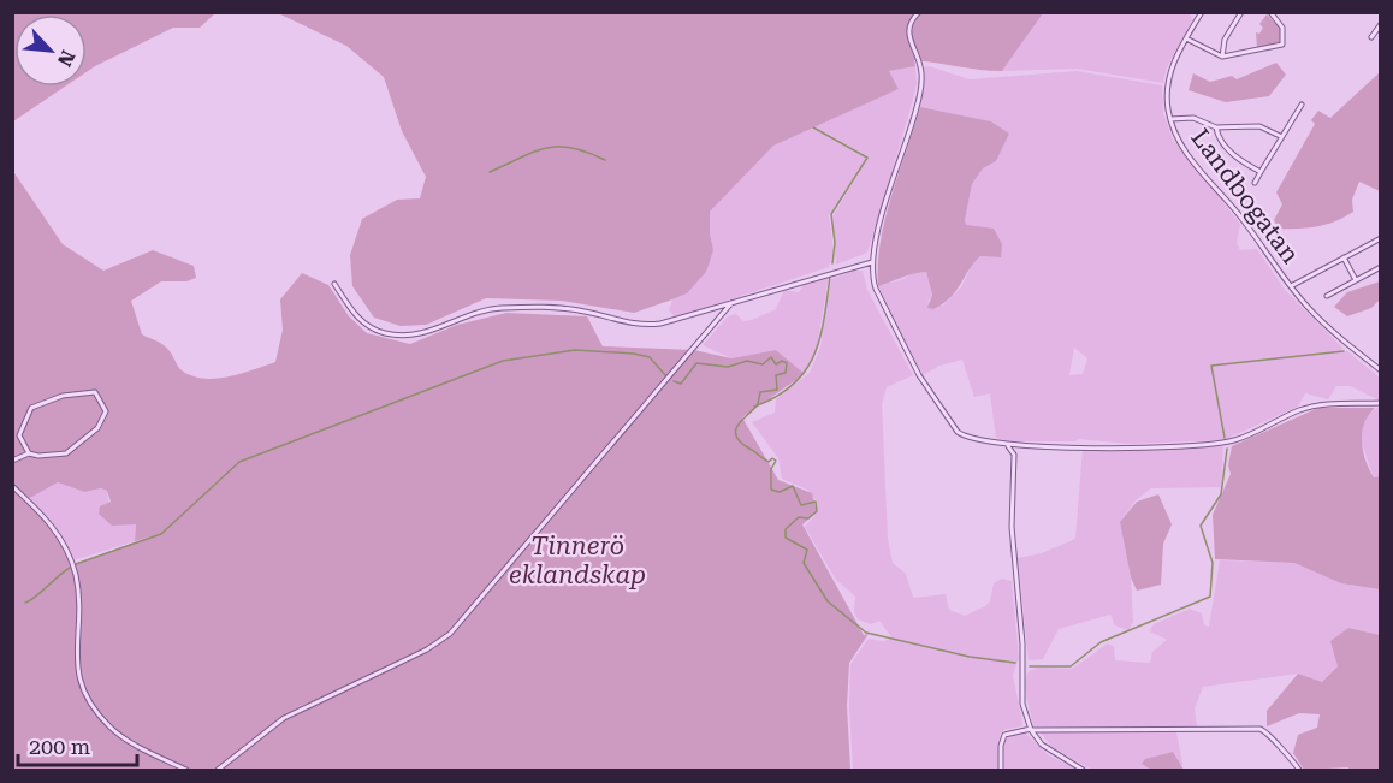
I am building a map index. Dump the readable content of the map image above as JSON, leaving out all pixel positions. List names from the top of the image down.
{
  "streets": {
    "street": ["Landbogatan"]
  },
  "parks": ["Tinnerö eklandskap"],
  "scale_bar": "200 m",
  "north": "bottom right"
}
